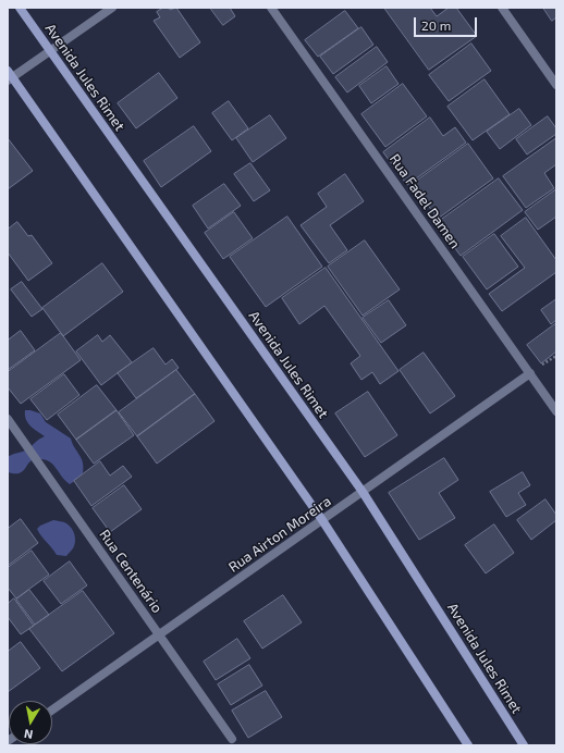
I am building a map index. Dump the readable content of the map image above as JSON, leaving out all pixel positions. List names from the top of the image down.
{
  "streets": {
    "main road": ["Avenida Jules Rimet"],
    "street": ["Rua Fadel Damen", "Rua Airton Moreira", "Rua Centenário"]
  },
  "crossings": [
    ["Avenida Jules Rimet", "Rua Airton Moreira"],
    ["Rua Fadel Damen", "Rua Airton Moreira"],
    ["Rua Airton Moreira", "Rua Centenário"]
  ],
  "scale_bar": "20 m",
  "north": "bottom"
}
